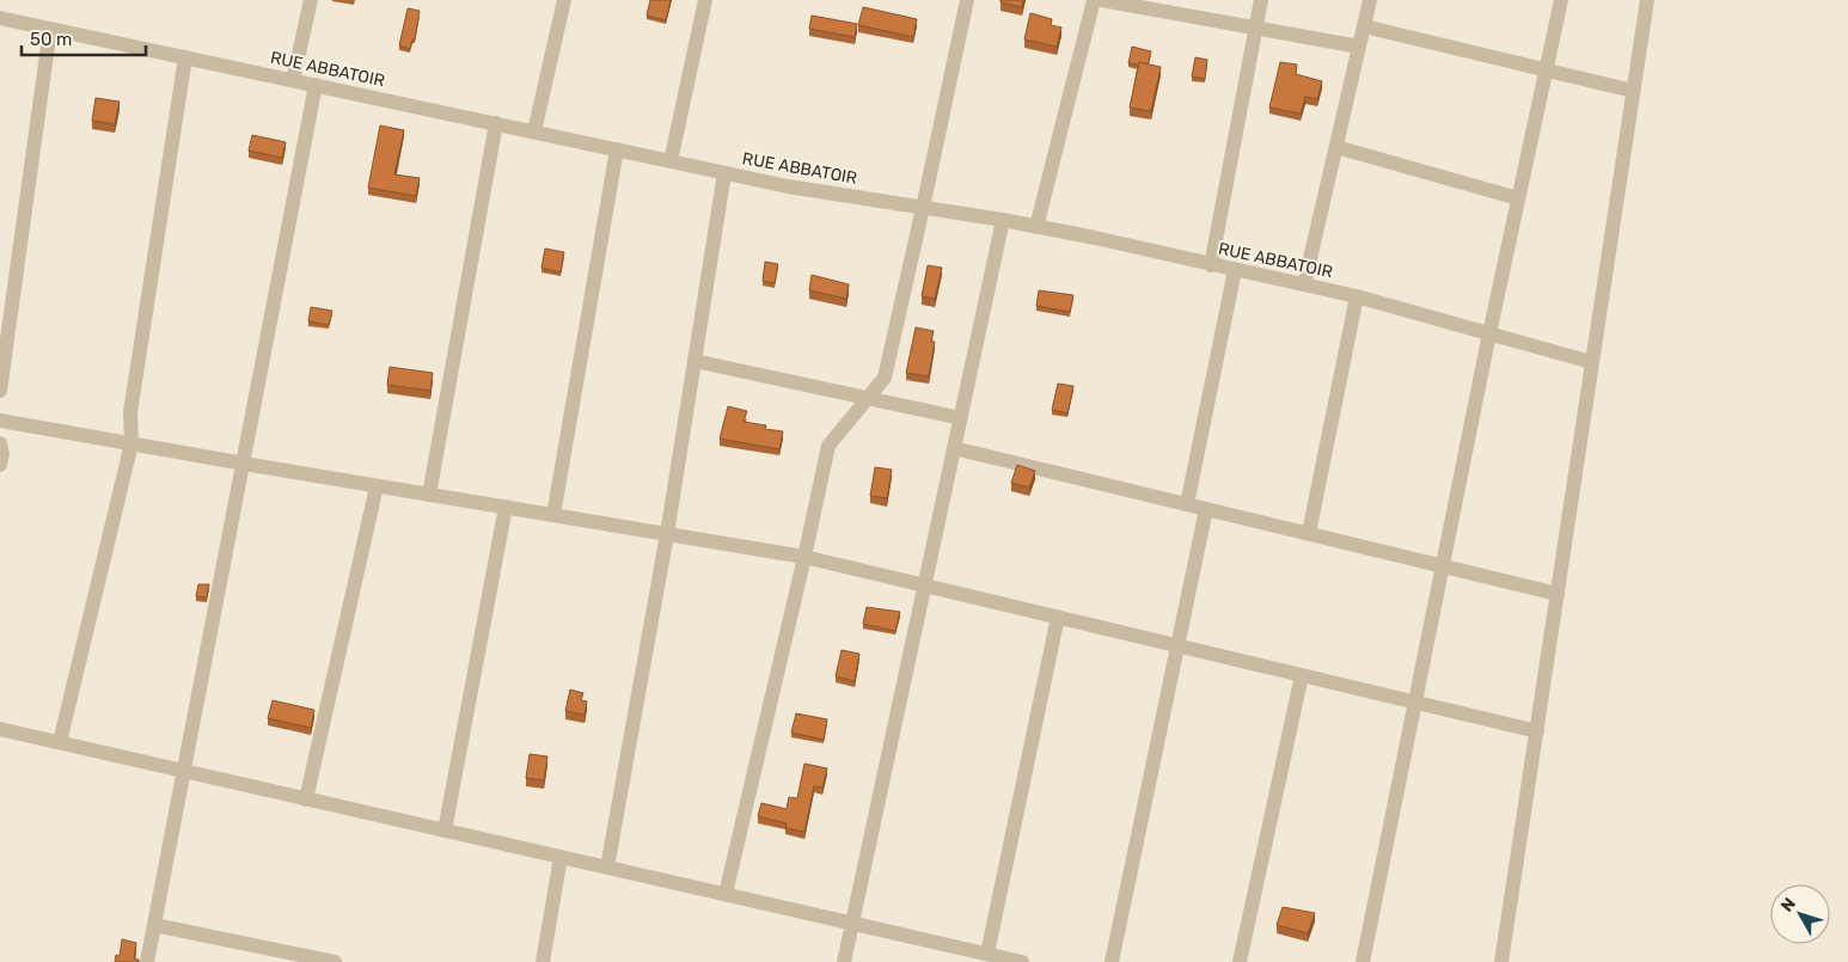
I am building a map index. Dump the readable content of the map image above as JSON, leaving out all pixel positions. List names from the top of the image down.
{
  "streets": {
    "street": ["RUE ABBATOIR"]
  },
  "scale_bar": "50 m",
  "north": "top left"
}
